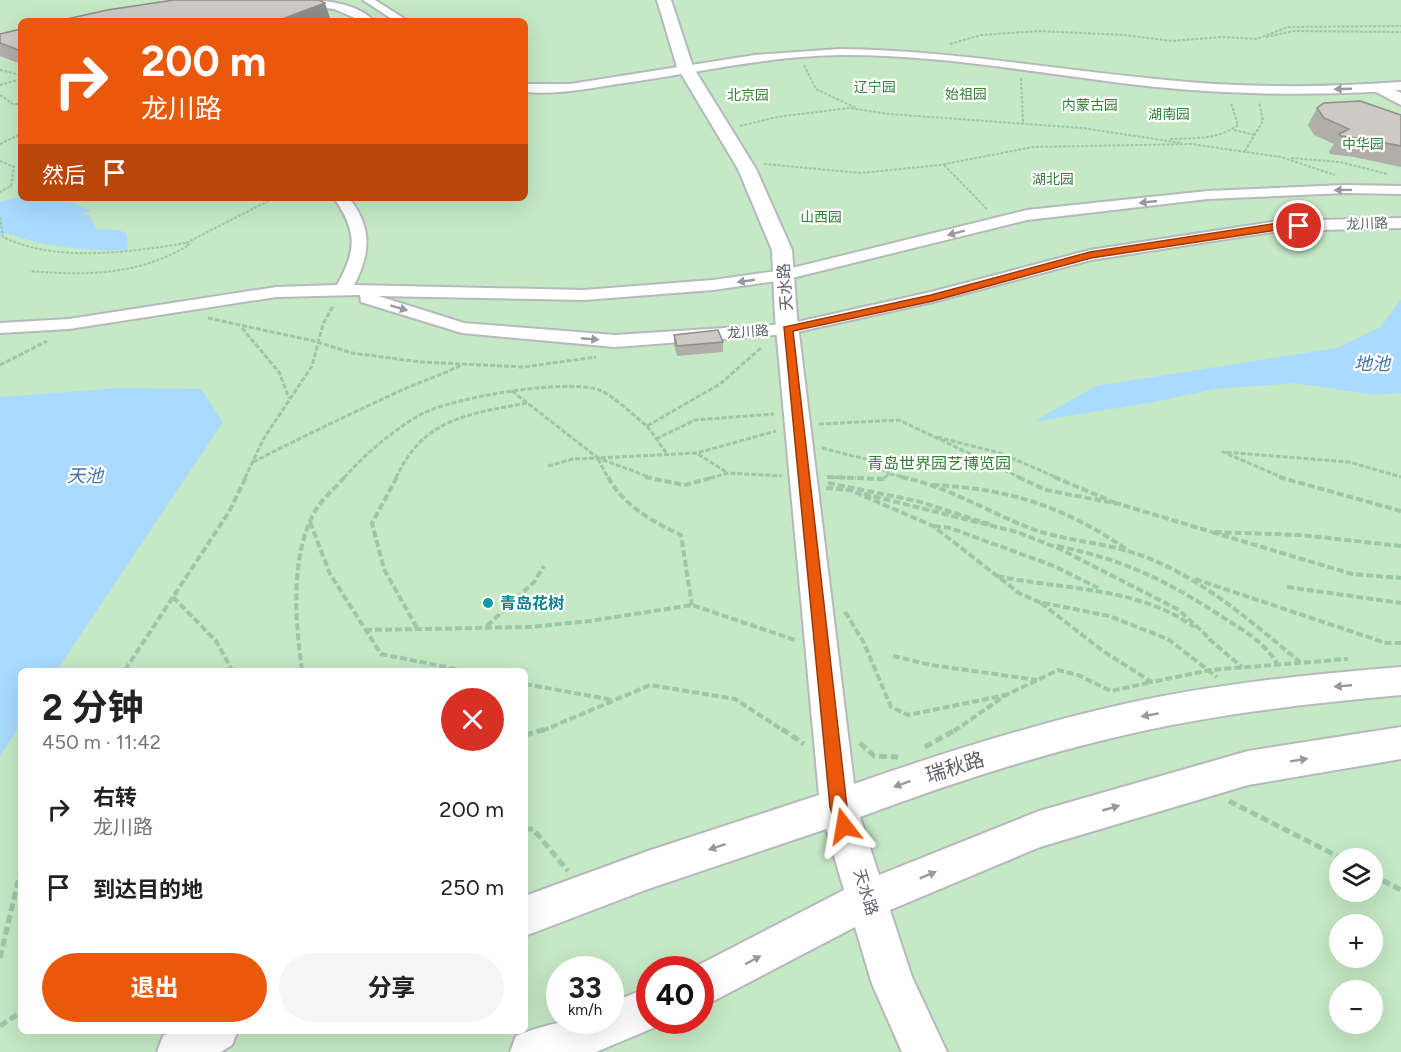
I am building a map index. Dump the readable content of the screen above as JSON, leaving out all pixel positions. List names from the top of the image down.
{
  "streets": {
    "street": ["龙川路", "天水路", "瑞秋路"]
  },
  "crossings": [
    ["龙川路", "天水路"],
    ["天水路", "瑞秋路"]
  ],
  "water": ["地池", "天池"],
  "parks": [
    "辽宁园",
    "始祖园",
    "北京园",
    "内蒙古园",
    "湖南园",
    "中华园",
    "湖北园",
    "山西园",
    "青岛世界园艺博览园"
  ],
  "places": ["青岛花树"],
  "page": {
    "turn": ["200 m", "龙川路"],
    "then": "然后",
    "heading": ["2 分钟", "450 m · 11:42"],
    "list": [
      {
        "name": "右转",
        "note": "龙川路",
        "value": "200 m"
      },
      {
        "name": "到达目的地",
        "value": "250 m"
      }
    ],
    "map_buttons": ["+", "−"],
    "buttons": ["退出", "分享"],
    "speed": "33 km/h",
    "limit": "40"
  }
}
